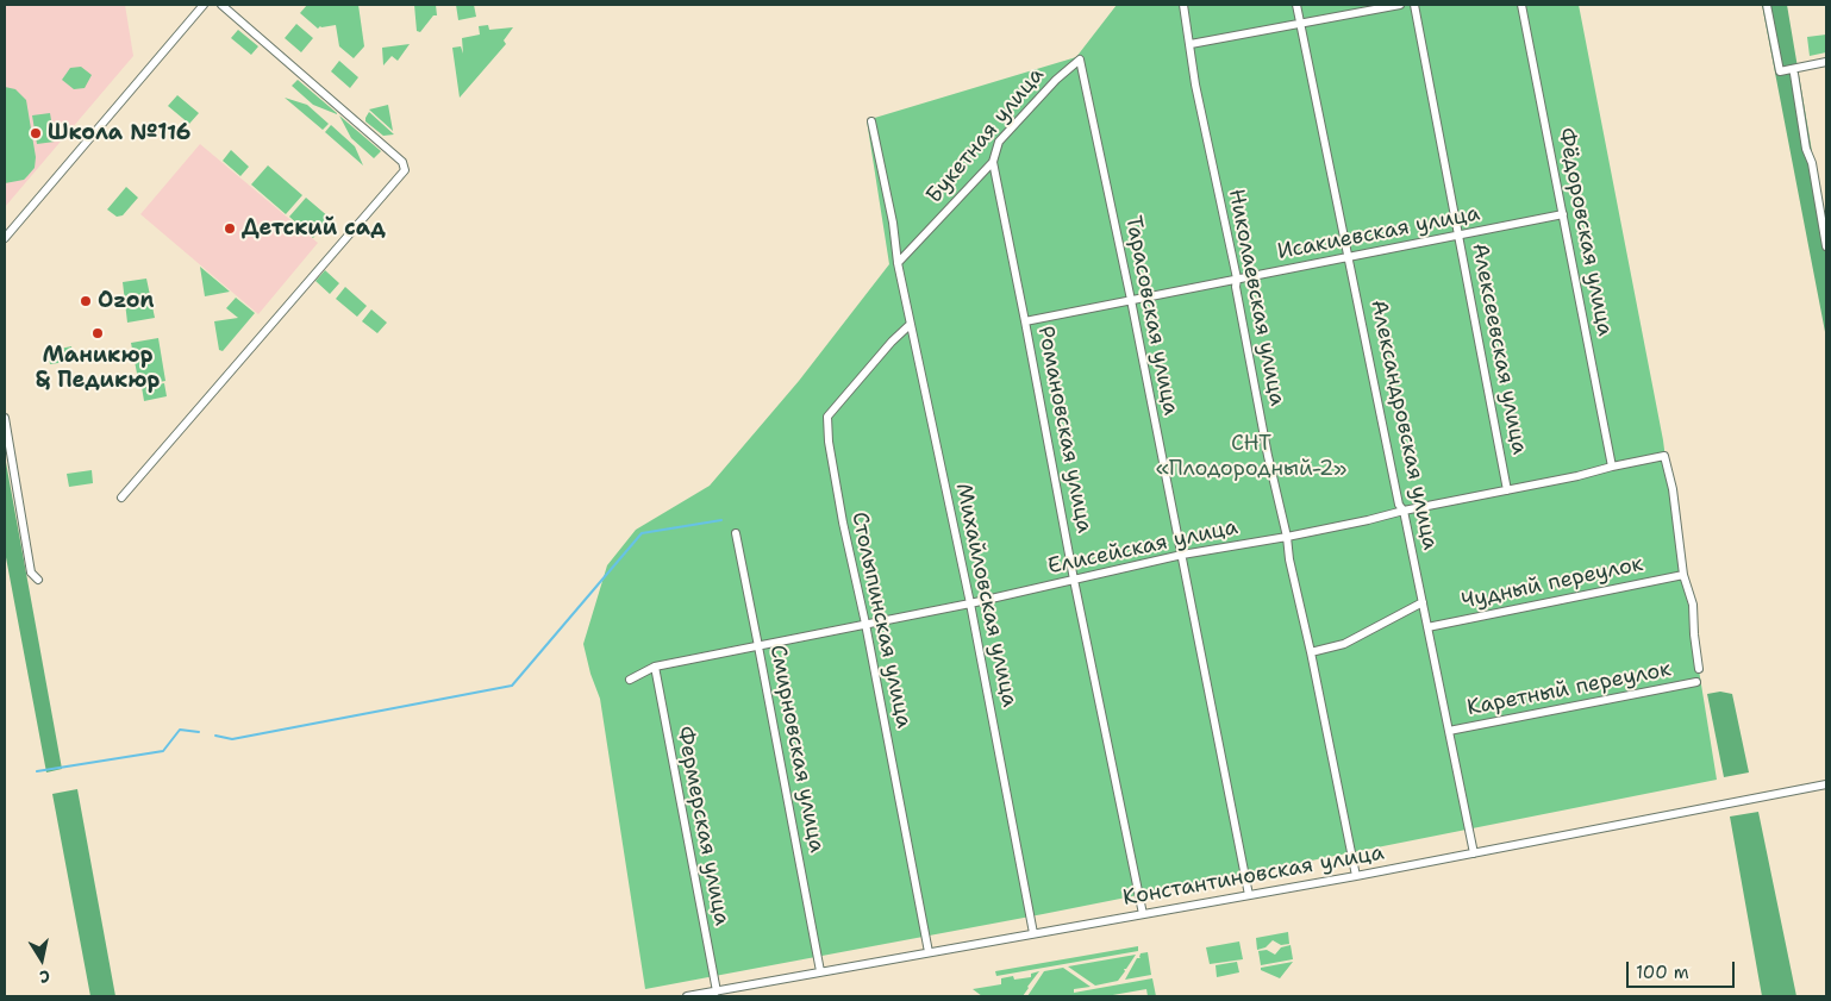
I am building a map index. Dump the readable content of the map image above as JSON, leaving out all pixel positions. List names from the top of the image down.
{
  "streets": {
    "street": [
      "Букетная улица",
      "Фёдоровская улица",
      "Исакиевская улица",
      "Николаевская улица",
      "Тарасовская улица",
      "Алексеевская улица",
      "Александровская улица",
      "Романовская улица",
      "Елисейская улица",
      "Чудный переулок",
      "Михайловская улица",
      "Столыпинская улица",
      "Каретный переулок",
      "Смирновская улица",
      "Фермерская улица",
      "Константиновская улица"
    ]
  },
  "crossings": [
    ["Букетная улица", "Тарасовская улица"],
    ["Букетная улица", "Романовская улица"],
    ["Букетная улица", "Михайловская улица"],
    ["Фёдоровская улица", "Исакиевская улица"],
    ["Фёдоровская улица", "Елисейская улица"],
    ["Исакиевская улица", "Николаевская улица"],
    ["Исакиевская улица", "Тарасовская улица"],
    ["Исакиевская улица", "Алексеевская улица"],
    ["Исакиевская улица", "Александровская улица"],
    ["Исакиевская улица", "Романовская улица"],
    ["Николаевская улица", "Елисейская улица"],
    ["Николаевская улица", "Константиновская улица"],
    ["Тарасовская улица", "Елисейская улица"],
    ["Тарасовская улица", "Константиновская улица"],
    ["Алексеевская улица", "Елисейская улица"],
    ["Александровская улица", "Елисейская улица"],
    ["Александровская улица", "Чудный переулок"],
    ["Александровская улица", "Каретный переулок"],
    ["Александровская улица", "Константиновская улица"],
    ["Романовская улица", "Елисейская улица"],
    ["Романовская улица", "Константиновская улица"],
    ["Елисейская улица", "Чудный переулок"],
    ["Елисейская улица", "Михайловская улица"],
    ["Елисейская улица", "Столыпинская улица"],
    ["Елисейская улица", "Смирновская улица"],
    ["Елисейская улица", "Фермерская улица"],
    ["Михайловская улица", "Столыпинская улица"],
    ["Михайловская улица", "Константиновская улица"],
    ["Столыпинская улица", "Константиновская улица"],
    ["Смирновская улица", "Константиновская улица"],
    ["Фермерская улица", "Константиновская улица"]
  ],
  "parks": ["СНТ «Плодородный-2»"],
  "places": [
    "Школа №116",
    "Детский сад",
    "Ozon",
    "Маникюр & Педикюр"
  ],
  "scale_bar": "100 m",
  "north": "bottom"
}
